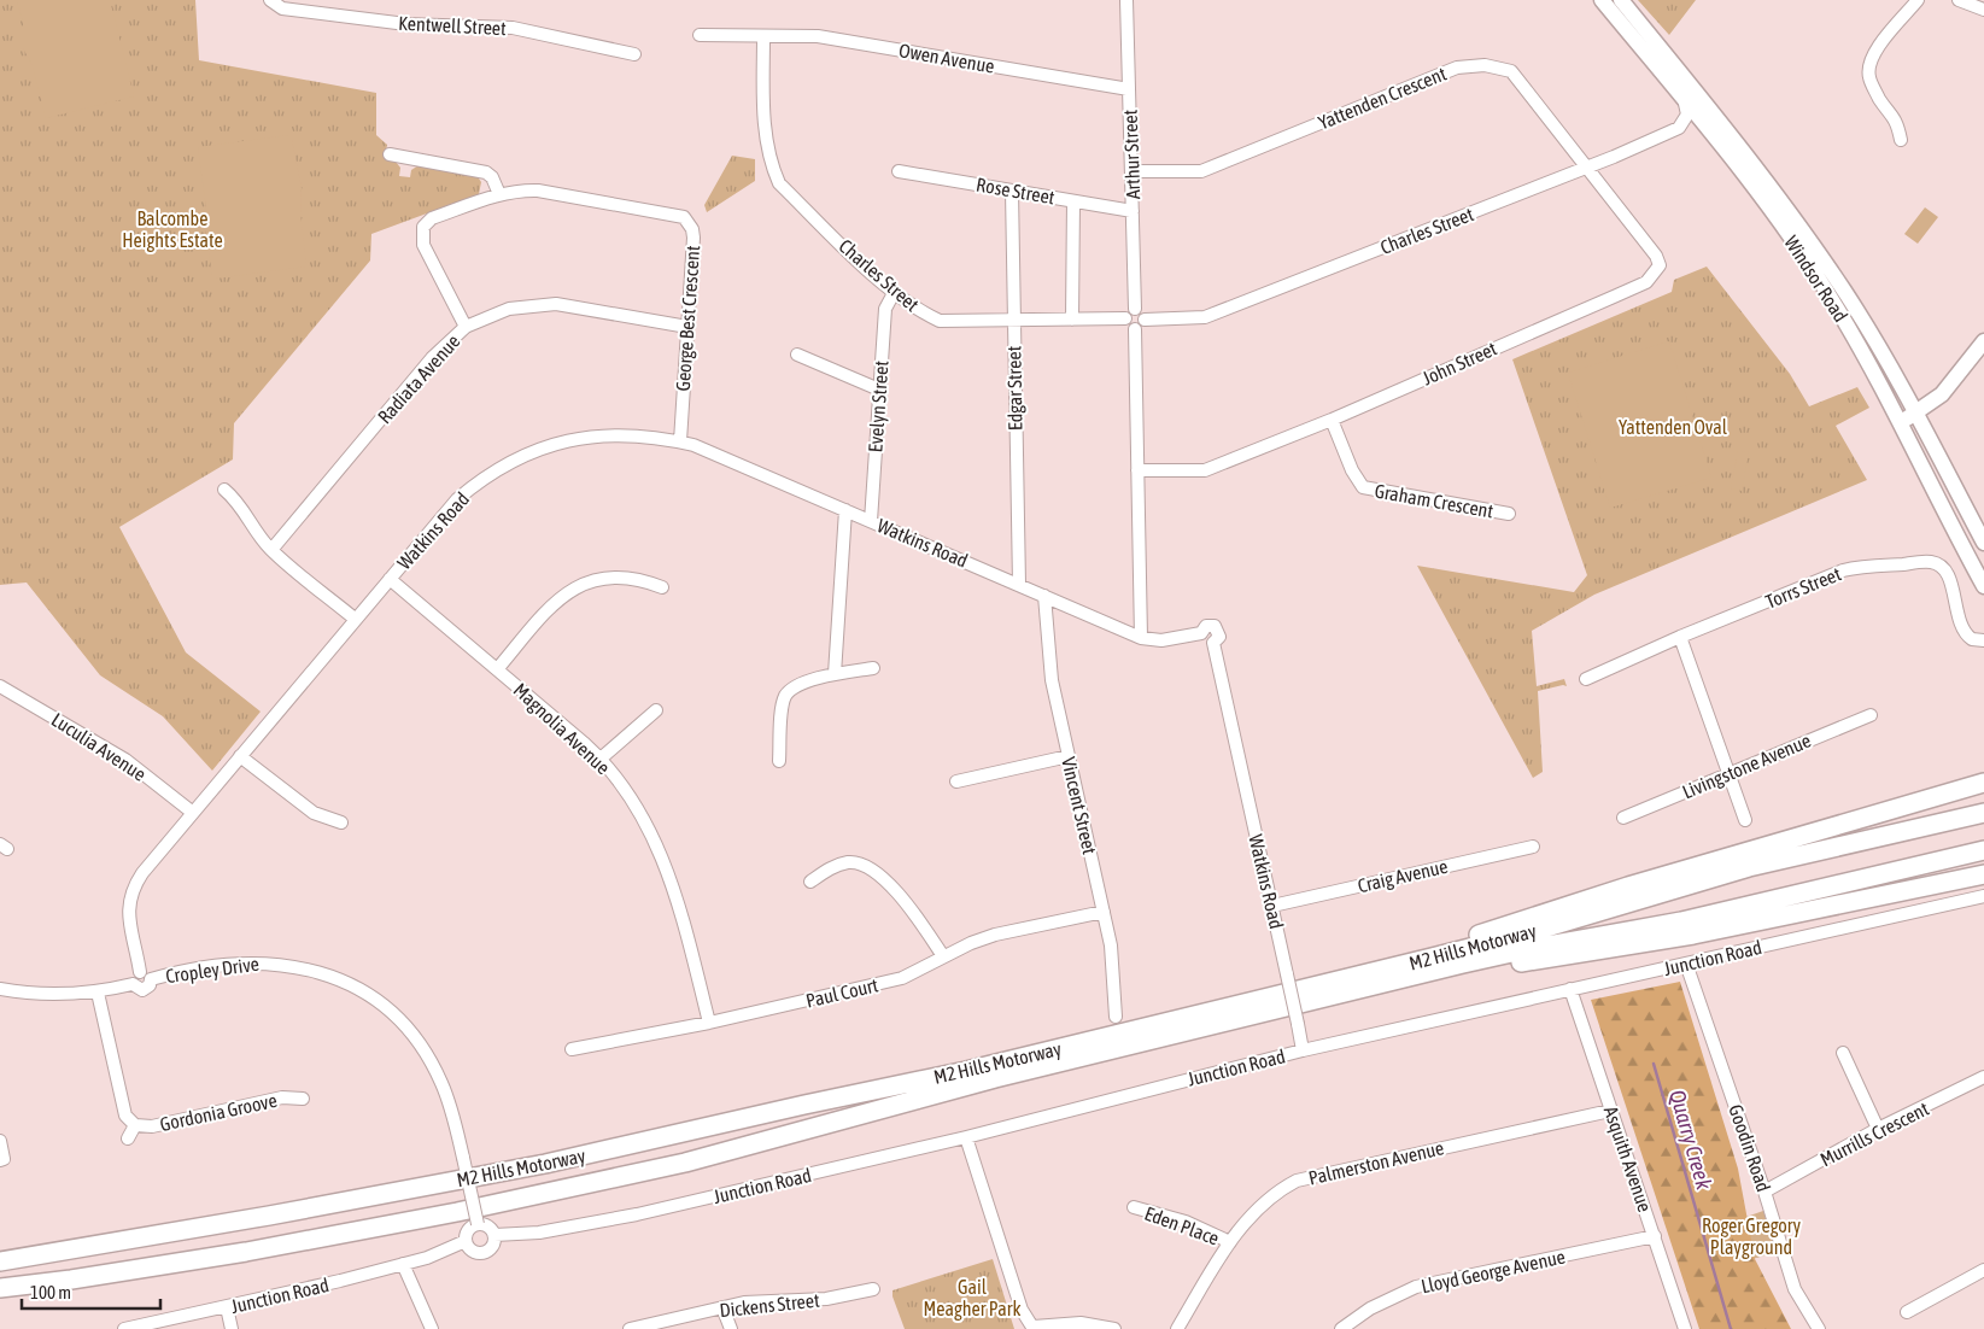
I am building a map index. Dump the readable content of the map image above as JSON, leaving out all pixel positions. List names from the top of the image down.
{
  "streets": {
    "highway": ["M2 Hills Motorway"],
    "main road": ["Windsor Road"],
    "street": [
      "Kentwell Street",
      "Owen Avenue",
      "Yattenden Crescent",
      "Arthur Street",
      "Rose Street",
      "Charles Street",
      "George Best Crescent",
      "John Street",
      "Radiata Avenue",
      "Edgar Street",
      "Evelyn Street",
      "Graham Crescent",
      "Watkins Road",
      "Torrs Street",
      "Magnolia Avenue",
      "Luculia Avenue",
      "Livingstone Avenue",
      "Vincent Street",
      "Craig Avenue",
      "Junction Road",
      "Cropley Drive",
      "Paul Court",
      "Gordonia Groove",
      "Murrills Crescent",
      "Goodin Road",
      "Asquith Avenue",
      "Palmerston Avenue",
      "Eden Place",
      "Lloyd George Avenue",
      "Dickens Street"
    ]
  },
  "crossings": [
    ["Owen Avenue", "Arthur Street"],
    ["Owen Avenue", "Charles Street"],
    ["Yattenden Crescent", "Arthur Street"],
    ["Yattenden Crescent", "Charles Street"],
    ["Yattenden Crescent", "John Street"],
    ["Arthur Street", "Rose Street"],
    ["Arthur Street", "Charles Street"],
    ["Rose Street", "Edgar Street"],
    ["Charles Street", "Windsor Road"],
    ["Charles Street", "John Street"],
    ["Charles Street", "Edgar Street"],
    ["Charles Street", "Evelyn Street"],
    ["George Best Crescent", "Radiata Avenue"],
    ["George Best Crescent", "Watkins Road"],
    ["John Street", "Graham Crescent"],
    ["Edgar Street", "Watkins Road"],
    ["Evelyn Street", "Watkins Road"],
    ["Watkins Road", "Magnolia Avenue"],
    ["Watkins Road", "Luculia Avenue"],
    ["Watkins Road", "Vincent Street"],
    ["Watkins Road", "Craig Avenue"],
    ["Watkins Road", "Junction Road"],
    ["Watkins Road", "Cropley Drive"],
    ["Magnolia Avenue", "Paul Court"],
    ["Vincent Street", "Paul Court"],
    ["Junction Road", "Cropley Drive"],
    ["Junction Road", "Goodin Road"],
    ["Junction Road", "Asquith Avenue"],
    ["Murrills Crescent", "Goodin Road"],
    ["Asquith Avenue", "Palmerston Avenue"],
    ["Asquith Avenue", "Lloyd George Avenue"],
    ["Palmerston Avenue", "Eden Place"]
  ],
  "water": ["Quarry Creek"],
  "parks": [
    "Balcombe Heights Estate",
    "Yattenden Oval",
    "Roger Gregory Playground",
    "Gail Meagher Park"
  ],
  "scale_bar": "100 m"
}
